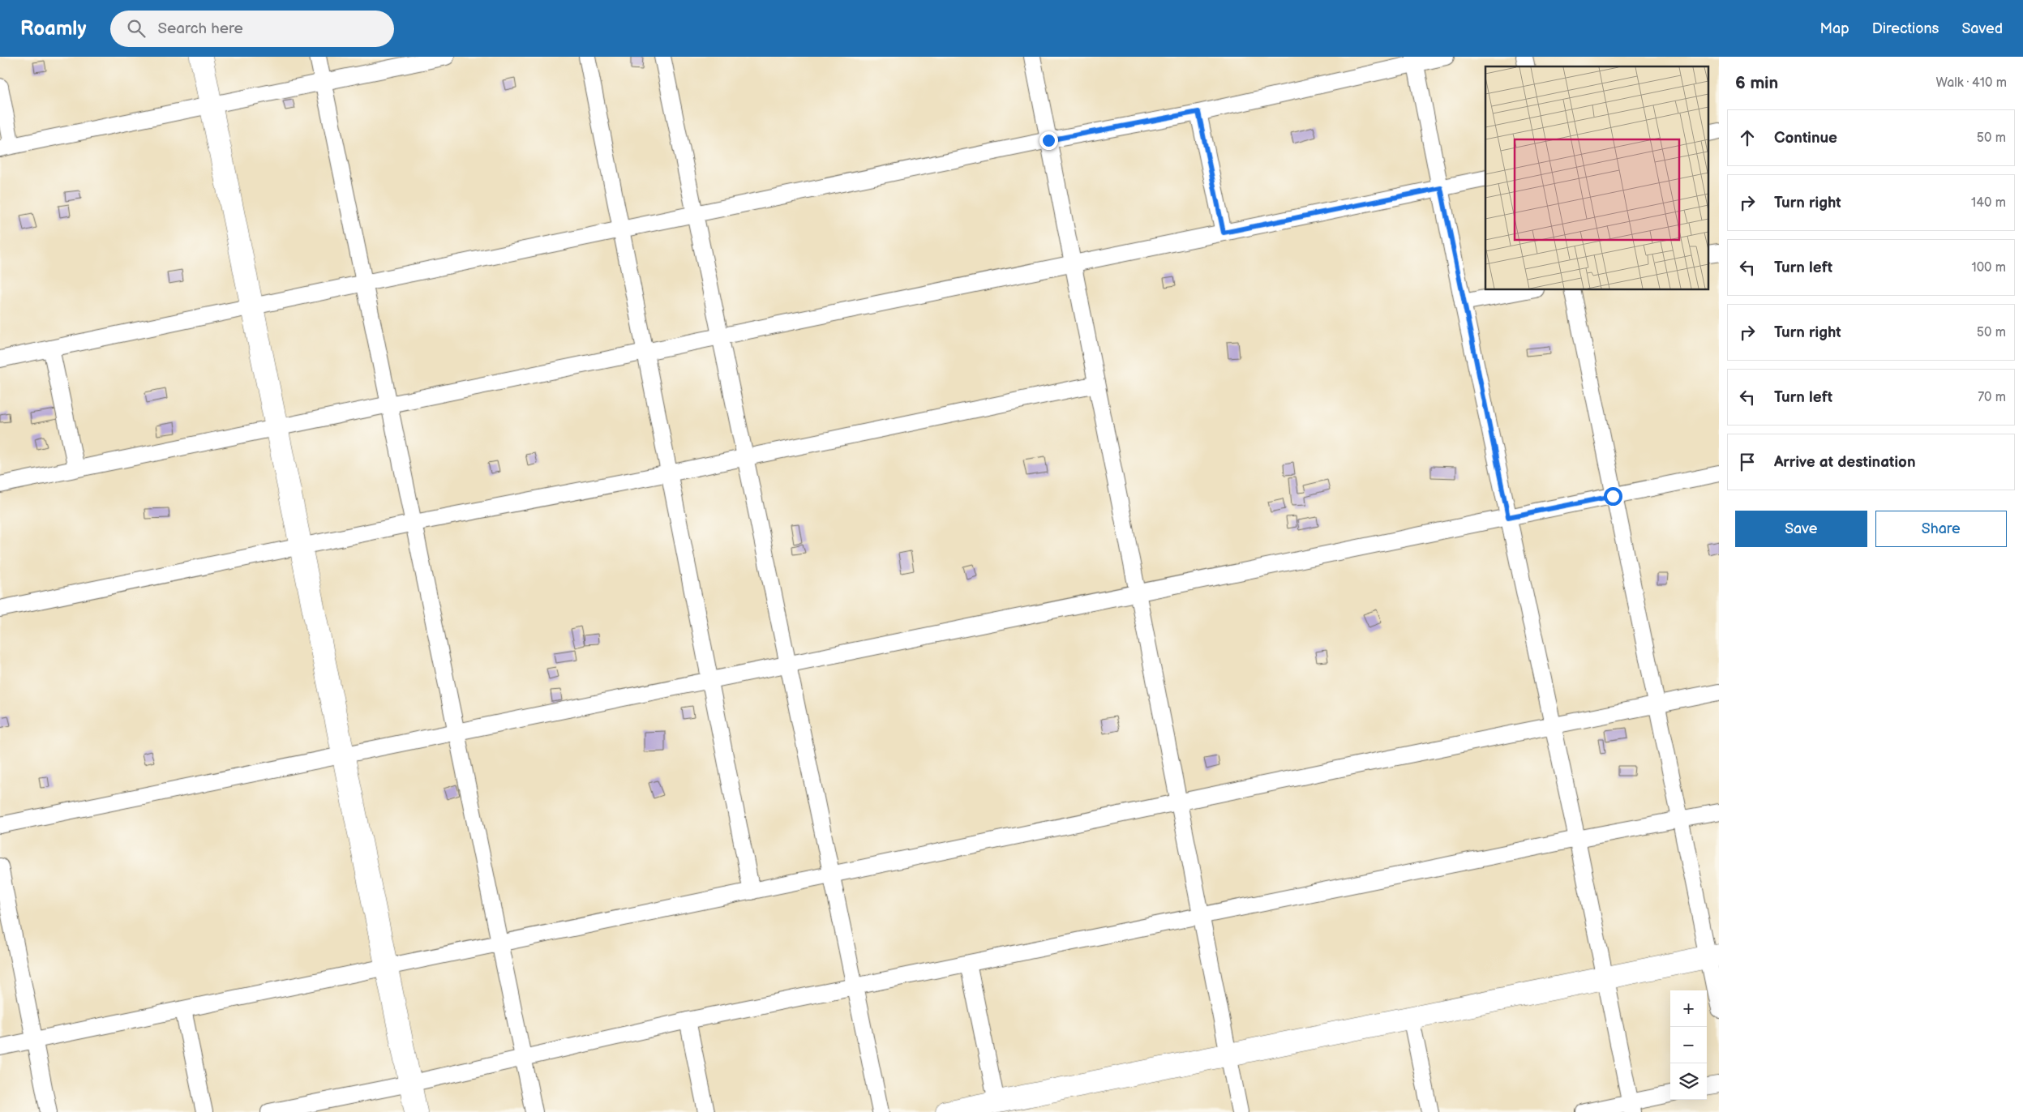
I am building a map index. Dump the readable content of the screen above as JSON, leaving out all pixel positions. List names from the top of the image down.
{
  "page": {
    "header": "Roamly",
    "search": "Search here",
    "nav": ["Map", "Directions", "Saved"],
    "heading": ["6 min", "Walk · 410 m"],
    "list": [
      ["Continue", "50 m"],
      ["Turn right", "140 m"],
      ["Turn left", "100 m"],
      ["Turn right", "50 m"],
      ["Turn left", "70 m"],
      "Arrive at destination"
    ],
    "buttons": ["Save", "Share"],
    "map_buttons": ["+", "−"]
  }
}
